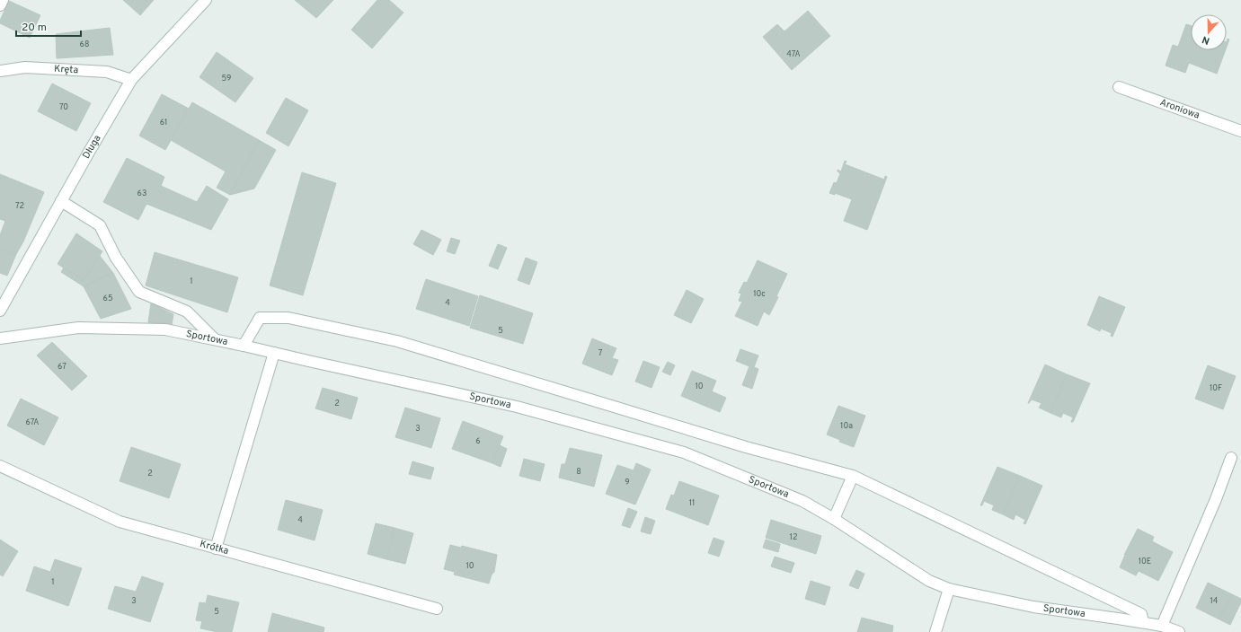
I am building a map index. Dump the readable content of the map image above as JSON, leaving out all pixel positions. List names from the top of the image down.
{
  "streets": {
    "street": [
      "Kręta",
      "Aroniowa",
      "Długa",
      "Sportowa",
      "Krótka"
    ]
  },
  "crossings": [
    ["Kręta", "Długa"]
  ],
  "house_numbers": [
    "68",
    "47A",
    "59",
    "70",
    "61",
    "63",
    "72",
    "1",
    "10c",
    "65",
    "4",
    "5",
    "7",
    "67",
    "10",
    "10F",
    "2",
    "67A",
    "10a",
    "3",
    "6",
    "8",
    "2",
    "9",
    "11",
    "4",
    "12",
    "10E",
    "10",
    "1",
    "3",
    "14",
    "5"
  ],
  "scale_bar": "20 m",
  "north": "bottom"
}
